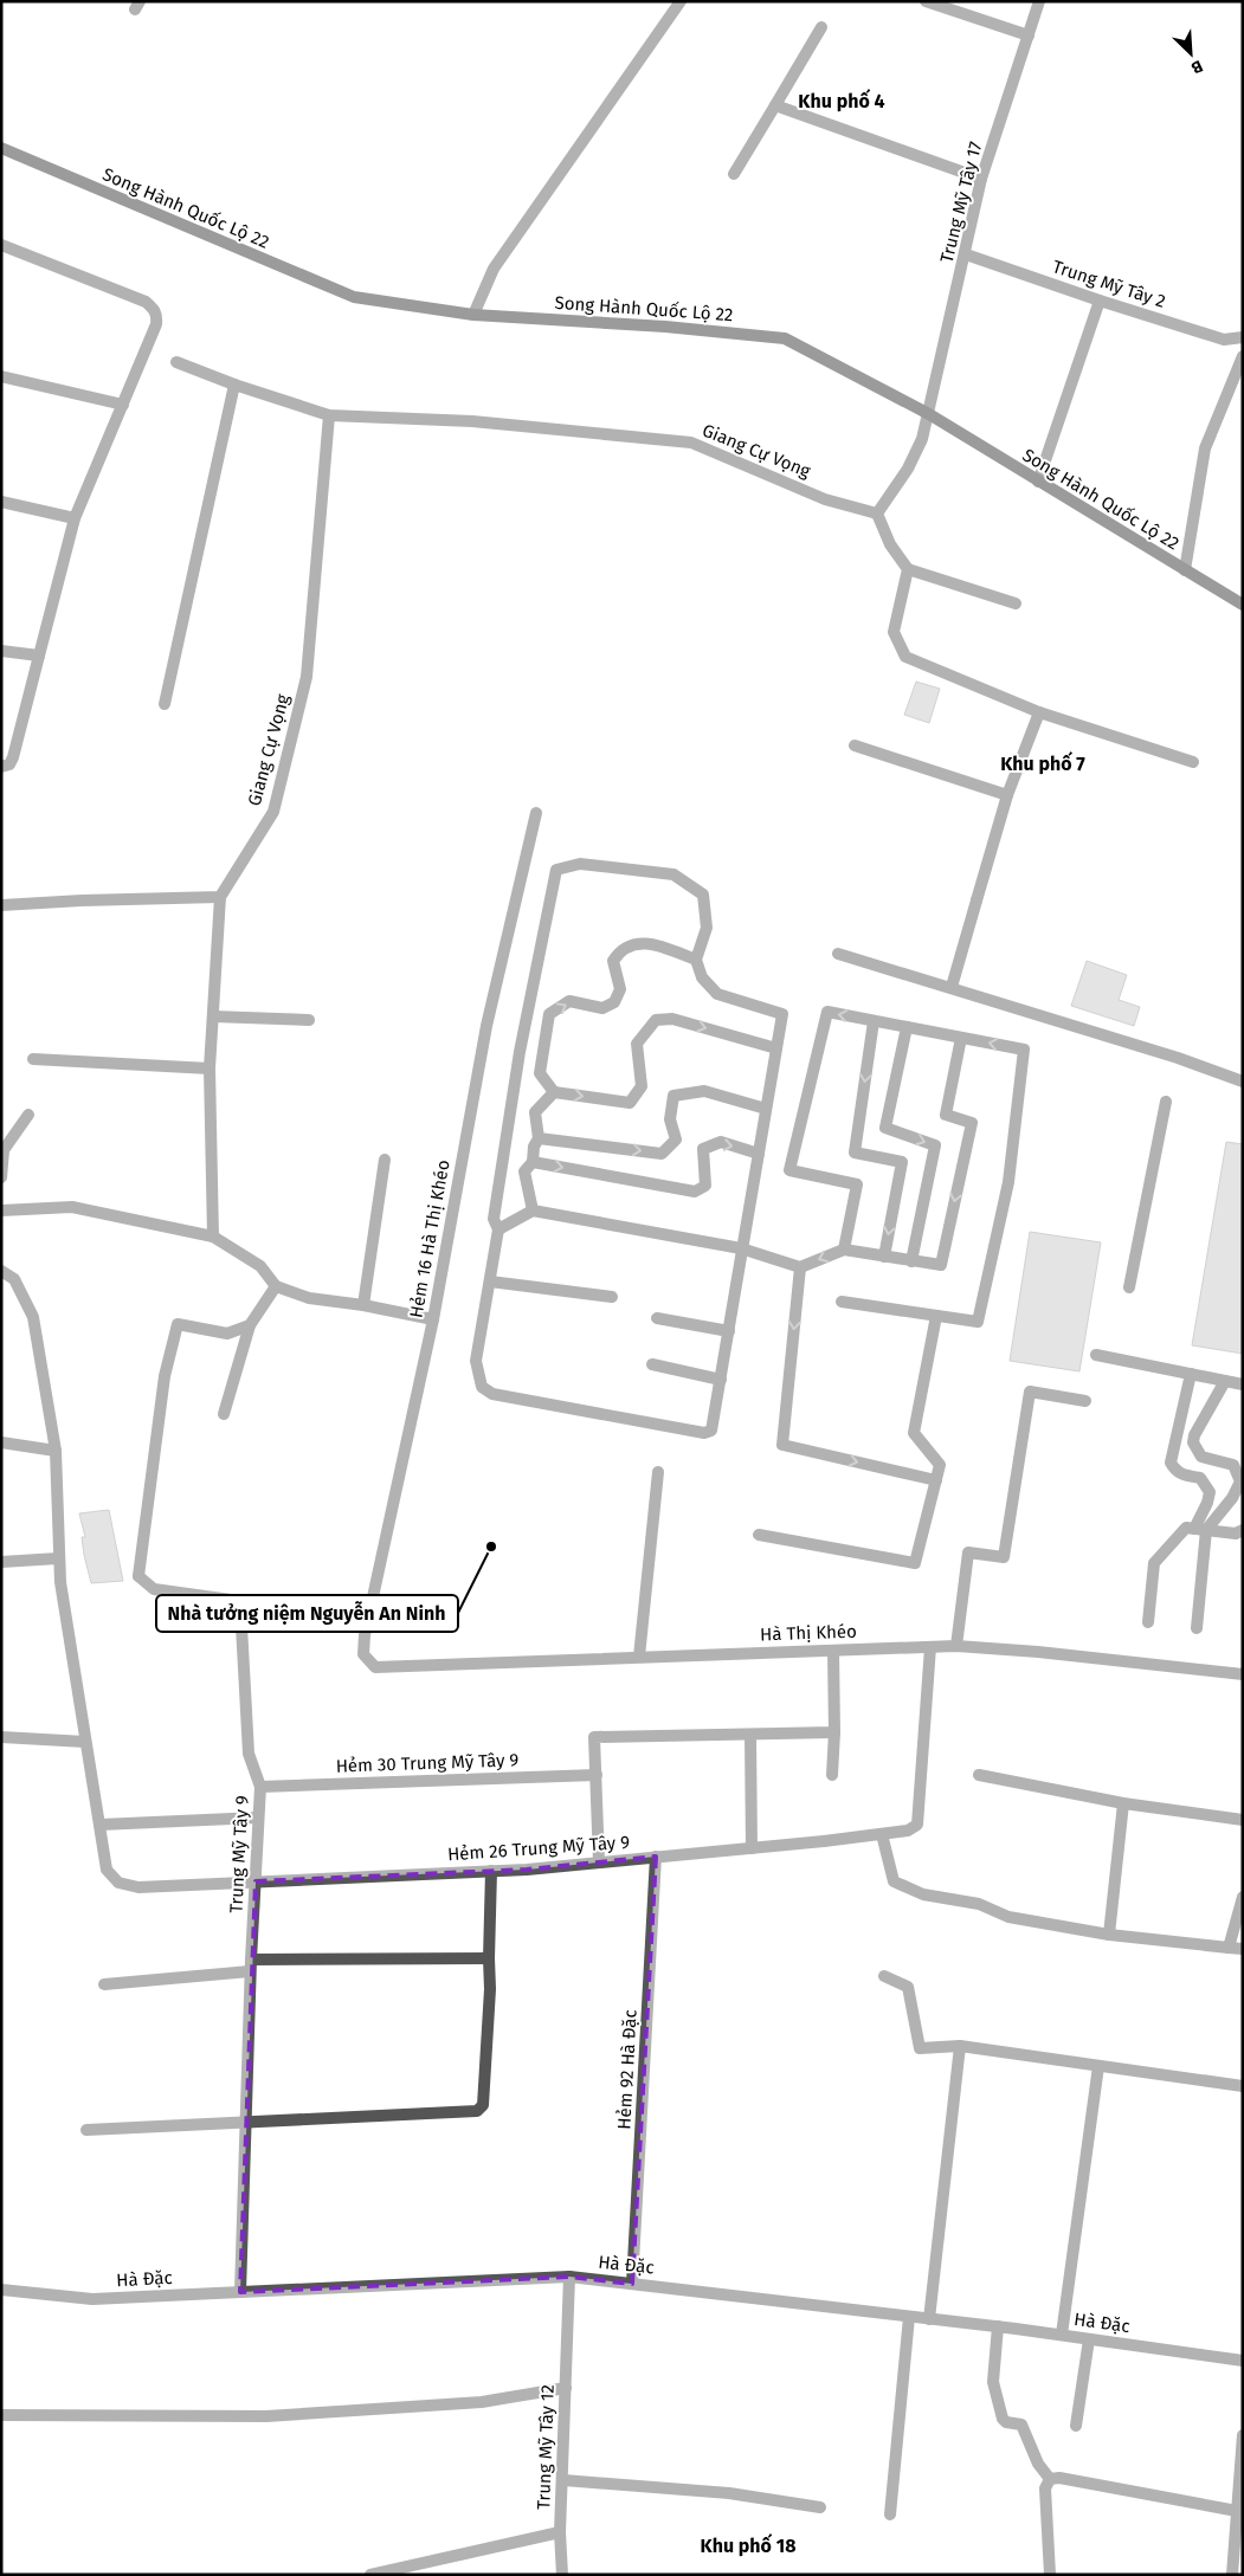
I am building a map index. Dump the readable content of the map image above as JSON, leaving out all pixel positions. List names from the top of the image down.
{
  "streets": {
    "street": [
      "Trung Mỹ Tây 17",
      "Song Hành Quốc Lộ 22",
      "Trung Mỹ Tây 2",
      "Giang Cự Vọng",
      "Hẻm 16 Hà Thị Khéo",
      "Hà Thị Khéo",
      "Hẻm 30 Trung Mỹ Tây 9",
      "Hẻm 26 Trung Mỹ Tây 9",
      "Trung Mỹ Tây 9",
      "Hẻm 92 Hà Đặc",
      "Hà Đặc",
      "Trung Mỹ Tây 12"
    ]
  },
  "crossings": [
    ["Trung Mỹ Tây 17", "Song Hành Quốc Lộ 22"],
    ["Trung Mỹ Tây 17", "Trung Mỹ Tây 2"],
    ["Hẻm 16 Hà Thị Khéo", "Hà Thị Khéo"],
    ["Hà Thị Khéo", "Hẻm 26 Trung Mỹ Tây 9"],
    ["Hẻm 30 Trung Mỹ Tây 9", "Trung Mỹ Tây 9"],
    ["Hẻm 26 Trung Mỹ Tây 9", "Trung Mỹ Tây 9"],
    ["Hẻm 26 Trung Mỹ Tây 9", "Hẻm 92 Hà Đặc"],
    ["Trung Mỹ Tây 9", "Hà Đặc"],
    ["Hẻm 92 Hà Đặc", "Hà Đặc"],
    ["Hà Đặc", "Trung Mỹ Tây 12"]
  ],
  "districts": ["Khu phố 4", "Khu phố 7", "Khu phố 18"],
  "places": ["Nhà tưởng niệm Nguyễn An Ninh"],
  "north": "bottom right"
}
